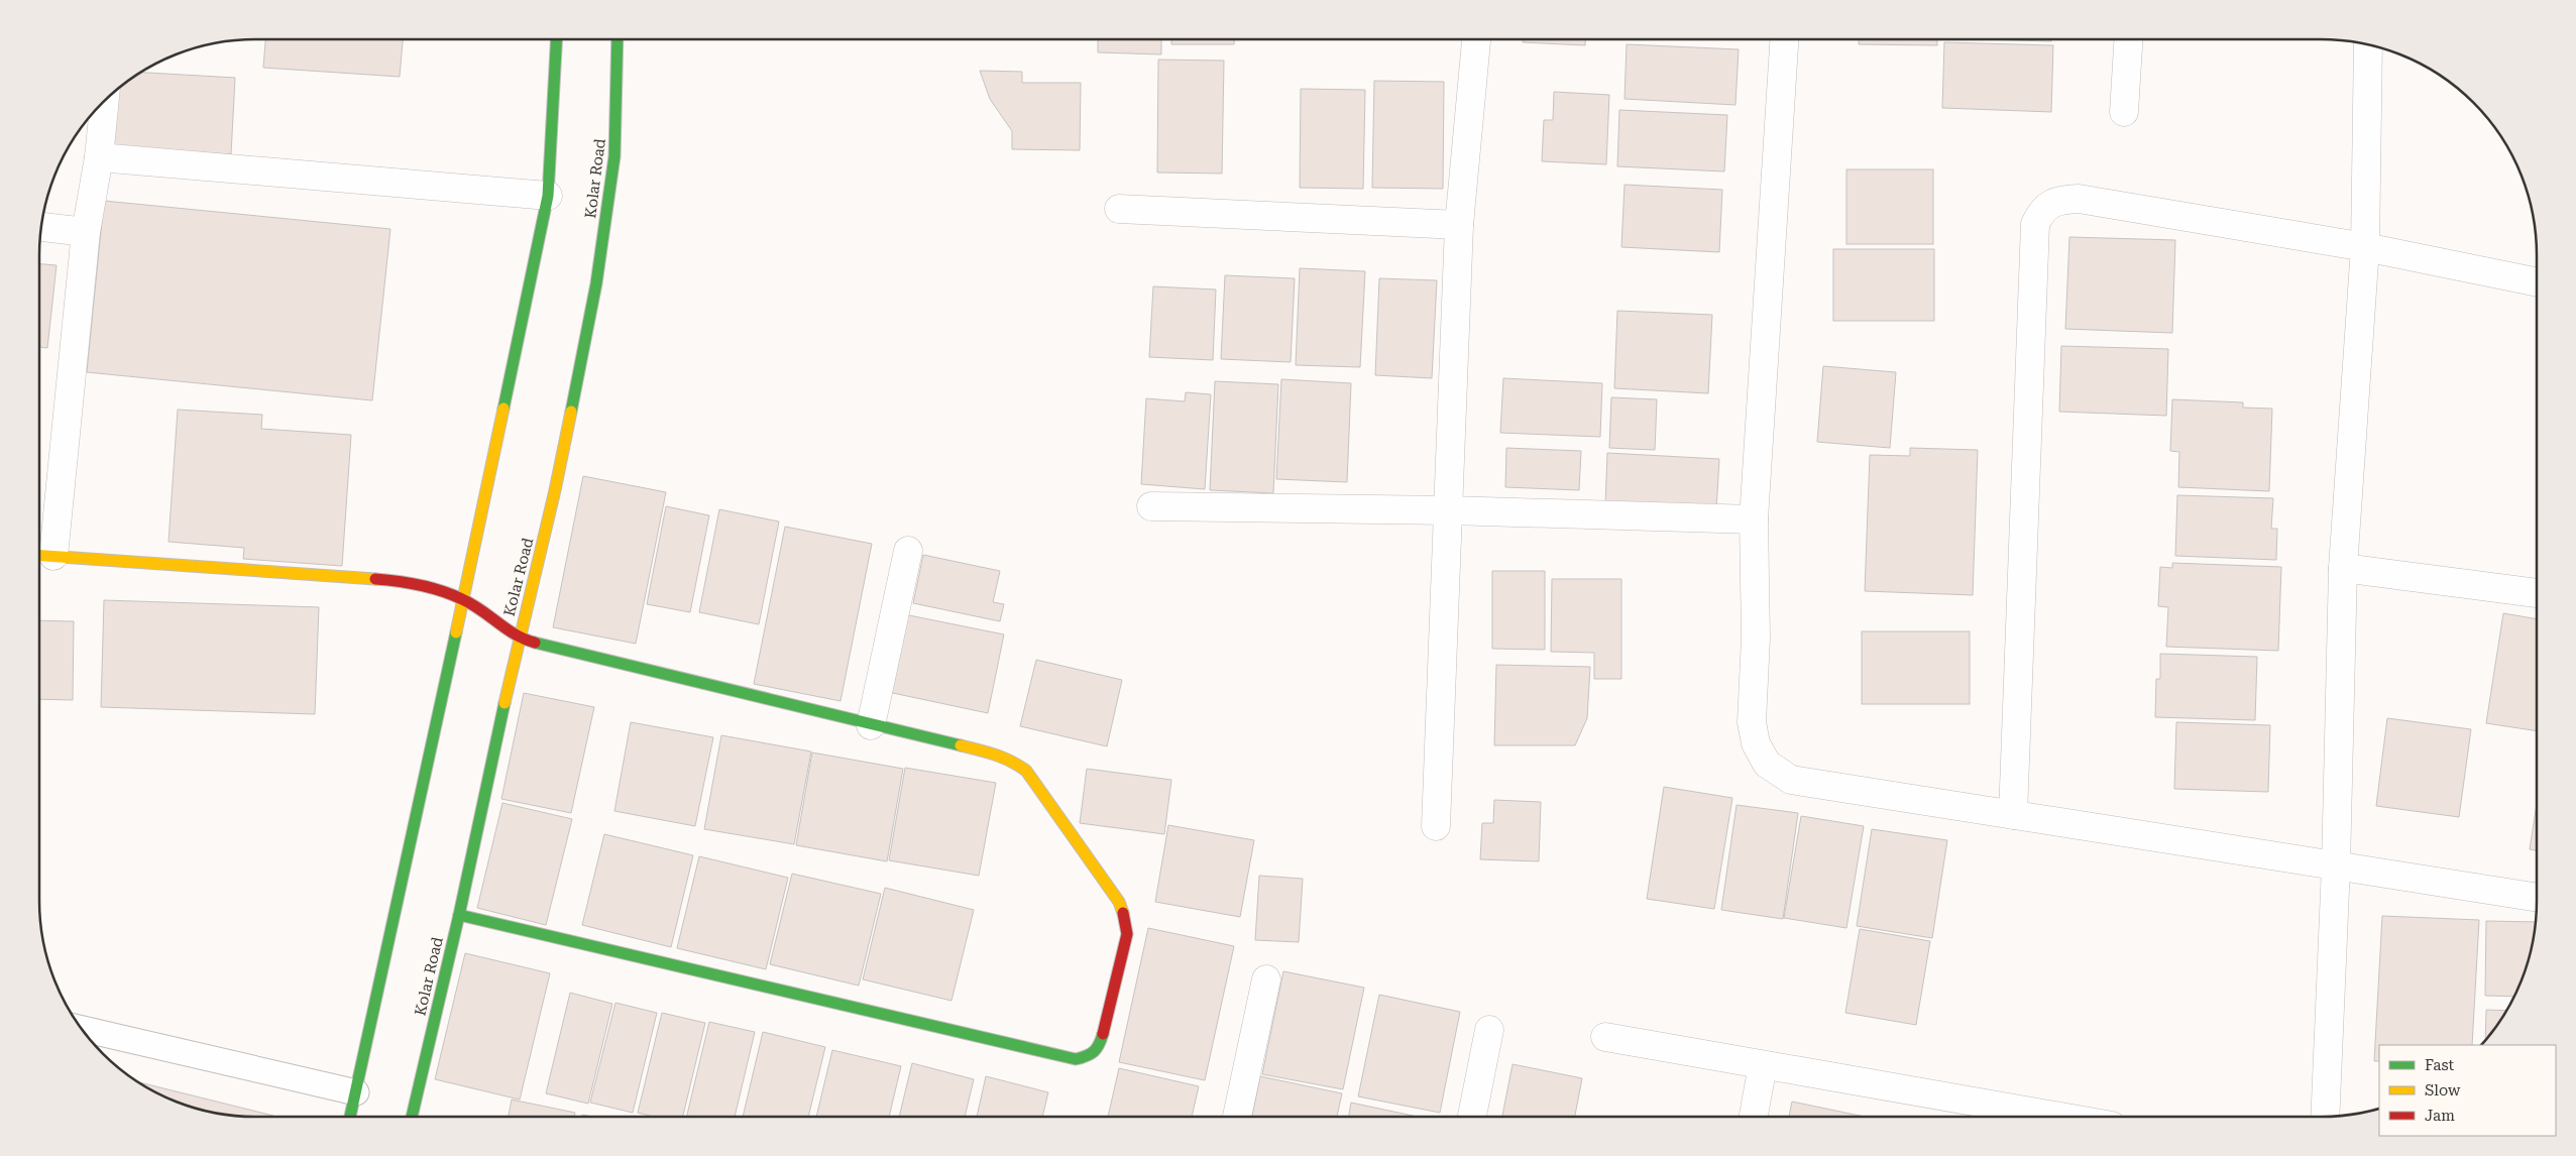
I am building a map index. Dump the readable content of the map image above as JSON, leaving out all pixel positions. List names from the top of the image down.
{
  "streets": {
    "main road": ["Kolar Road"]
  },
  "legend": ["Fast", "Slow", "Jam"]
}
